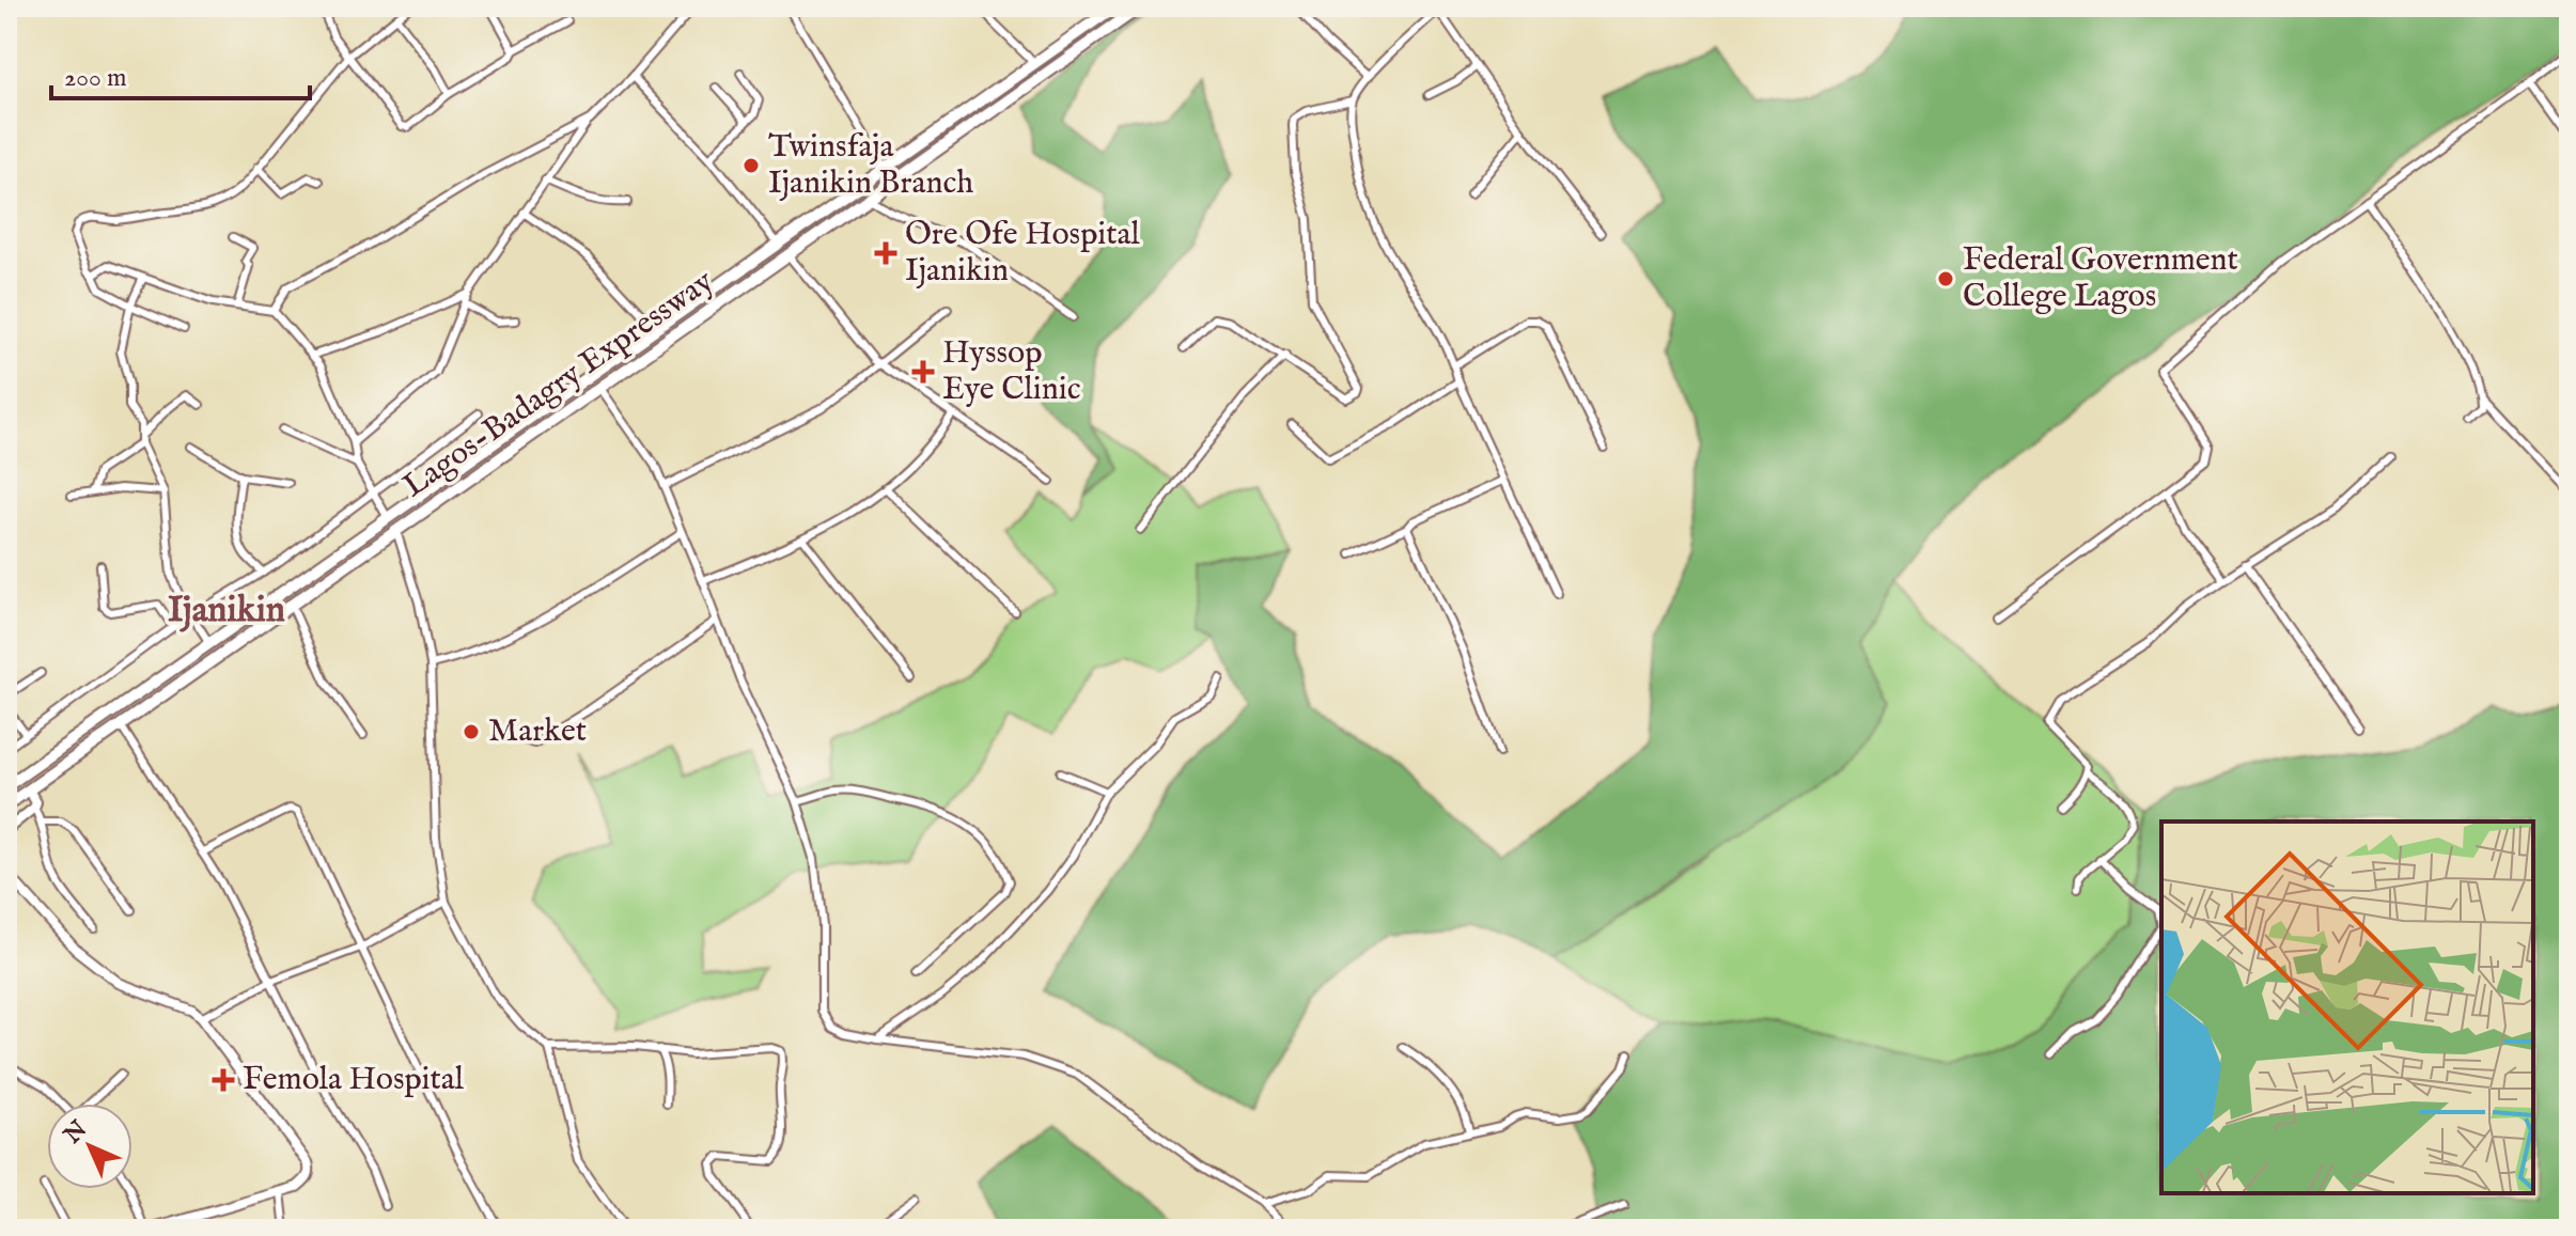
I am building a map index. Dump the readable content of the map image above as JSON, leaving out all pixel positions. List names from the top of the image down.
{
  "streets": {
    "highway": ["Lagos-Badagry Expressway"]
  },
  "districts": ["Ijanikin"],
  "places": {
    "other": ["Twinsfaja Ijanikin Branch", "Federal Government College Lagos", "Market"],
    "health": ["Ore Ofe Hospital Ijanikin", "Hyssop Eye Clinic", "Femola Hospital"]
  },
  "scale_bar": "200 m",
  "north": "top left"
}
